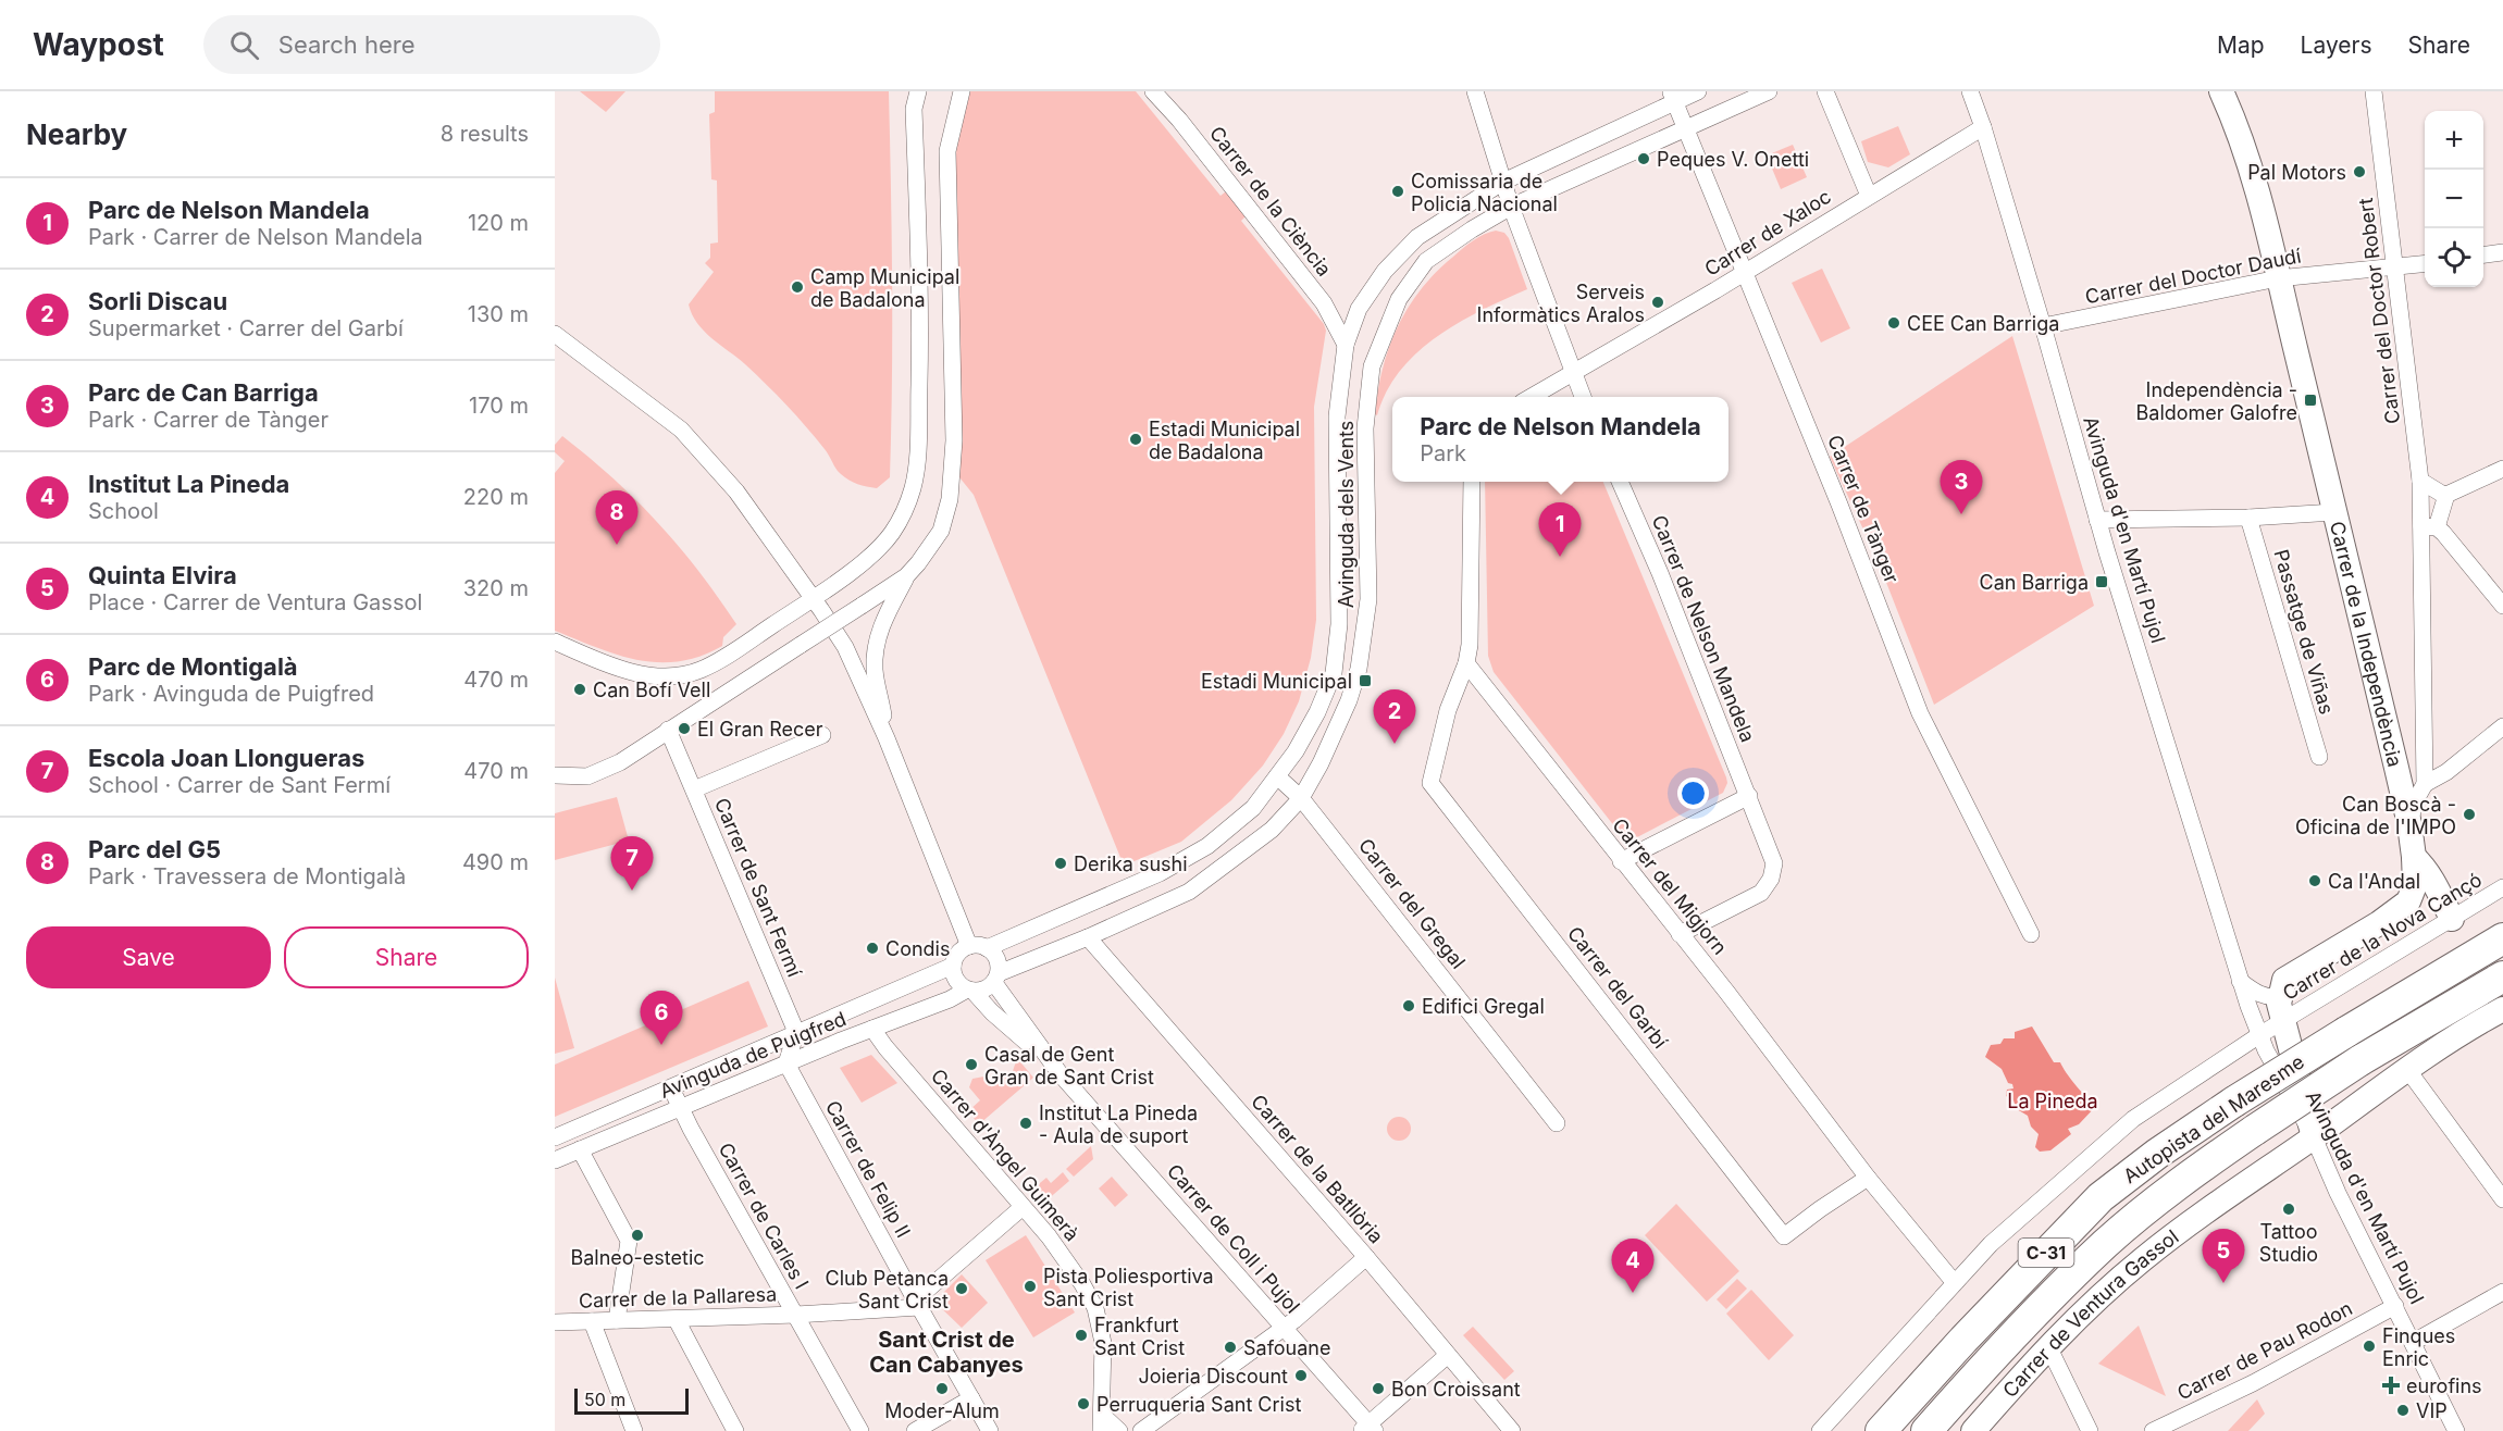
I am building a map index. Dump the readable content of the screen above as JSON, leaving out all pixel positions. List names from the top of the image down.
{
  "streets": {
    "highway": ["Autopista del Maresme", "C-31"],
    "street": [
      "Carrer de la Ciència",
      "Carrer de Xaloc",
      "Carrer del Doctor Daudí",
      "Carrer del Doctor Robert",
      "Carrer de Tànger",
      "Avinguda dels Vents",
      "Avinguda d'en Martí Pujol",
      "Carrer de Nelson Mandela",
      "Passatge de Viñas",
      "Carrer de la Independència",
      "Carrer del Migjorn",
      "Carrer de Sant Fermí",
      "Carrer del Gregal",
      "Carrer de la Nova Cançó",
      "Carrer del Garbí",
      "Avinguda de Puigfred",
      "Carrer d'Àngel Guimerà",
      "Carrer de Felip II",
      "Carrer de la Batllòria",
      "Carrer de Carles I",
      "Carrer de Coll i Pujol",
      "Carrer de la Pallaresa",
      "Carrer de Ventura Gassol",
      "Carrer de Pau Rodon"
    ]
  },
  "crossings": [
    ["Carrer de la Ciència", "Avinguda dels Vents"],
    ["Carrer de Xaloc", "Carrer de Tànger"],
    ["Carrer de Xaloc", "Avinguda d'en Martí Pujol"],
    ["Carrer del Doctor Daudí", "Carrer del Doctor Robert"],
    ["Carrer del Doctor Daudí", "Avinguda d'en Martí Pujol"],
    ["Carrer del Doctor Daudí", "Carrer de la Independència"],
    ["Carrer de Tànger", "Avinguda dels Vents"],
    ["Avinguda dels Vents", "Carrer del Gregal"],
    ["Avinguda dels Vents", "Avinguda de Puigfred"],
    ["Avinguda dels Vents", "Carrer de la Batllòria"],
    ["Avinguda dels Vents", "Carrer de Coll i Pujol"],
    ["Avinguda d'en Martí Pujol", "Carrer de la Nova Cançó"],
    ["Avinguda d'en Martí Pujol", "Carrer de Ventura Gassol"],
    ["Avinguda d'en Martí Pujol", "Carrer de Pau Rodon"],
    ["Carrer de Nelson Mandela", "Carrer del Migjorn"],
    ["Carrer del Migjorn", "Carrer de la Nova Cançó"],
    ["Carrer del Migjorn", "Carrer del Garbí"],
    ["Carrer de Sant Fermí", "Avinguda de Puigfred"],
    ["Avinguda de Puigfred", "Carrer d'Àngel Guimerà"],
    ["Avinguda de Puigfred", "Carrer de Felip II"],
    ["Avinguda de Puigfred", "Carrer de Carles I"],
    ["Avinguda de Puigfred", "Carrer de Coll i Pujol"],
    ["Carrer de Felip II", "Carrer de la Pallaresa"],
    ["Carrer de Carles I", "Carrer de la Pallaresa"]
  ],
  "districts": ["Sant Crist de Can Cabanyes"],
  "parks": ["La Pineda"],
  "places": {
    "other": [
      "Peques V. Onetti",
      "Pal Motors",
      "Comissaria de Policia Nacional",
      "Camp Municipal de Badalona",
      "Serveis Informàtics Aralos",
      "CEE Can Barriga",
      "Estadi Municipal de Badalona",
      "Can Bofí Vell",
      "El Gran Recer",
      "Can Boscà - Oficina de l'IMPO",
      "Derika sushi",
      "Ca l'Andal",
      "Condis",
      "Edifici Gregal",
      "Casal de Gent Gran de Sant Crist",
      "Institut La Pineda - Aula de suport",
      "Tattoo Studio",
      "Balneo-estetic",
      "Pista Poliesportiva Sant Crist",
      "Club Petanca Sant Crist",
      "Frankfurt Sant Crist",
      "Finques Enric",
      "Safouane",
      "Joieria Discount",
      "Moder-Alum",
      "Bon Croissant",
      "Perruqueria Sant Crist",
      "VIP"
    ],
    "transit": ["Independència - Baldomer Galofre", "Can Barriga", "Estadi Municipal"],
    "health": ["eurofins"]
  },
  "scale_bar": "50 m",
  "page": {
    "header": "Waypost",
    "search": "Search here",
    "nav": ["Map", "Layers", "Share"],
    "heading": ["Nearby", "8 results"],
    "map_buttons": ["+", "−"],
    "list": [
      {
        "mark": "1",
        "name": "Parc de Nelson Mandela",
        "note": "Park · Carrer de Nelson Mandela",
        "value": "120 m"
      },
      {
        "mark": "2",
        "name": "Sorli Discau",
        "note": "Supermarket · Carrer del Garbí",
        "value": "130 m"
      },
      {
        "mark": "3",
        "name": "Parc de Can Barriga",
        "note": "Park · Carrer de Tànger",
        "value": "170 m"
      },
      {
        "mark": "4",
        "name": "Institut La Pineda",
        "note": "School",
        "value": "220 m"
      },
      {
        "mark": "5",
        "name": "Quinta Elvira",
        "note": "Place · Carrer de Ventura Gassol",
        "value": "320 m"
      },
      {
        "mark": "6",
        "name": "Parc de Montigalà",
        "note": "Park · Avinguda de Puigfred",
        "value": "470 m"
      },
      {
        "mark": "7",
        "name": "Escola Joan Llongueras",
        "note": "School · Carrer de Sant Fermí",
        "value": "470 m"
      },
      {
        "mark": "8",
        "name": "Parc del G5",
        "note": "Park · Travessera de Montigalà",
        "value": "490 m"
      }
    ],
    "popup": ["Parc de Nelson Mandela", "Park"],
    "pins": [
      "3",
      "8",
      "1",
      "2",
      "7",
      "6",
      "5",
      "4"
    ],
    "buttons": ["Save", "Share"],
    "scale": "50 m"
  }
}
